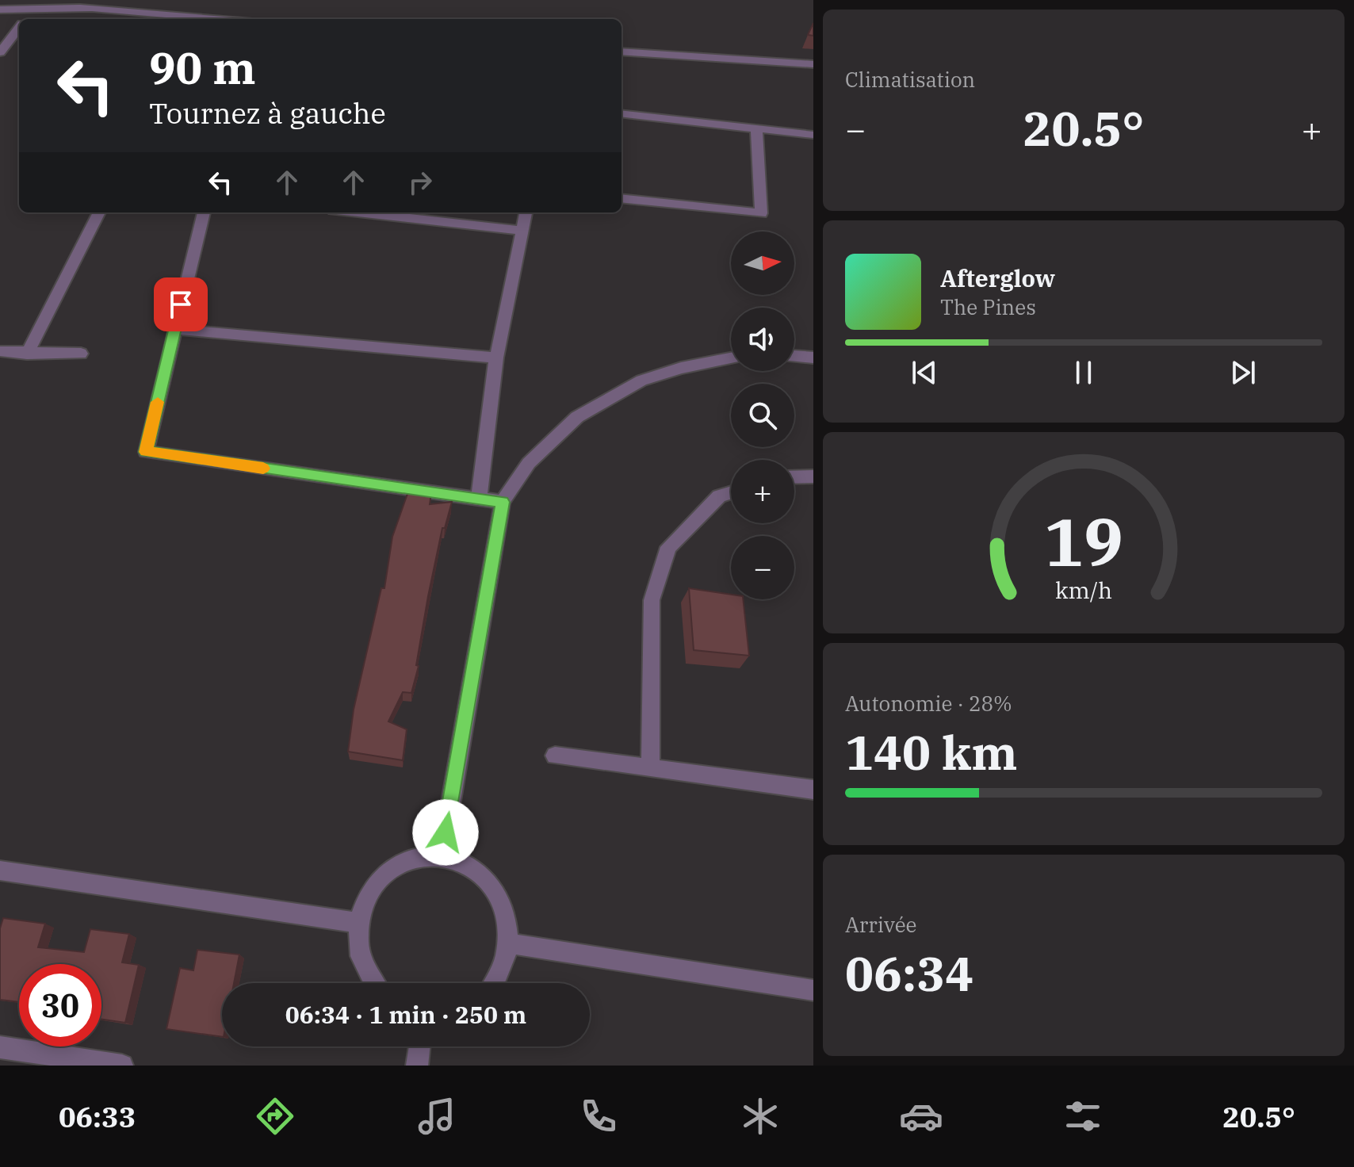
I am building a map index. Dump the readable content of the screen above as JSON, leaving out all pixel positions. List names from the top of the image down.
{
  "north": "right",
  "page": {
    "tile": [
      "Climatisation",
      ["Autonomie · 28%", "140 km"],
      ["Arrivée", "06:34"]
    ],
    "turn": ["90 m", "Tournez à gauche"],
    "heat": ["−", "20.5°", "+"],
    "map_buttons": ["+", "−"],
    "song": ["Afterglow", "The Pines"],
    "limit": "30",
    "trip": "06:34 · 1 min · 250 m",
    "tabs": ["06:33", "20.5°"],
    "gauge": ["19", "km/h"]
  }
}
